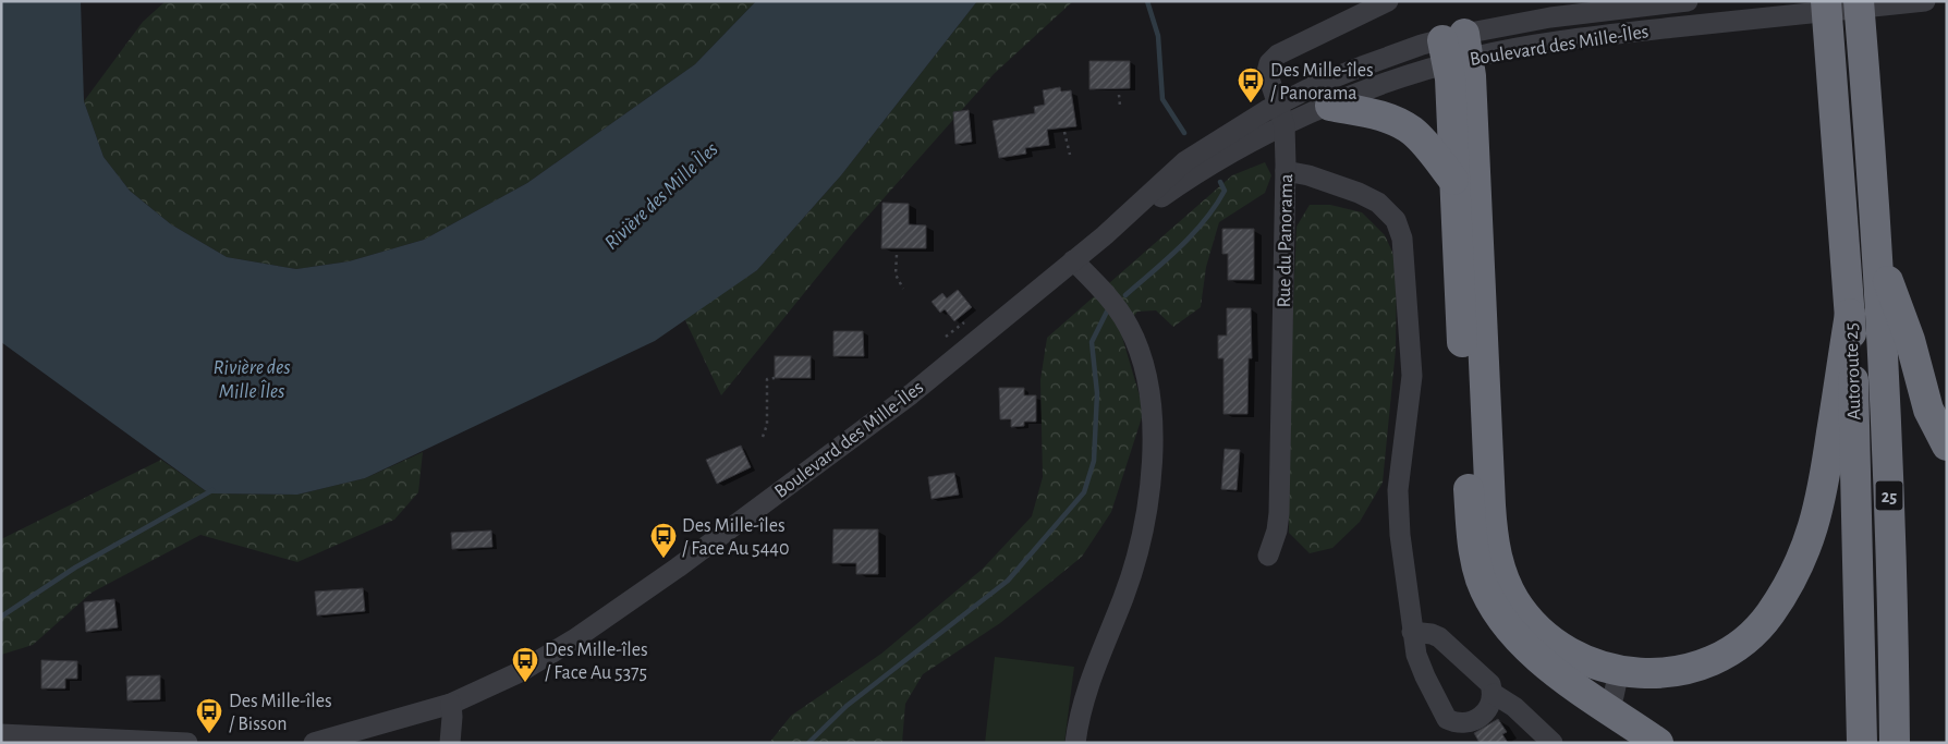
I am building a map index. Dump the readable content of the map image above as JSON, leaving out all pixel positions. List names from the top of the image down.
{
  "streets": {
    "highway": ["Autoroute 25", "25"],
    "street": ["Boulevard des Mille-Îles", "Rue du Panorama"]
  },
  "crossings": [
    ["Boulevard des Mille-Îles", "Rue du Panorama"]
  ],
  "water": ["Rivière des Mille Îles"],
  "places": {
    "bus stop": [
      "Des Mille-îles / Panorama",
      "Des Mille-îles / Face Au 5440",
      "Des Mille-îles / Face Au 5375",
      "Des Mille-îles / Bisson"
    ]
  }
}
